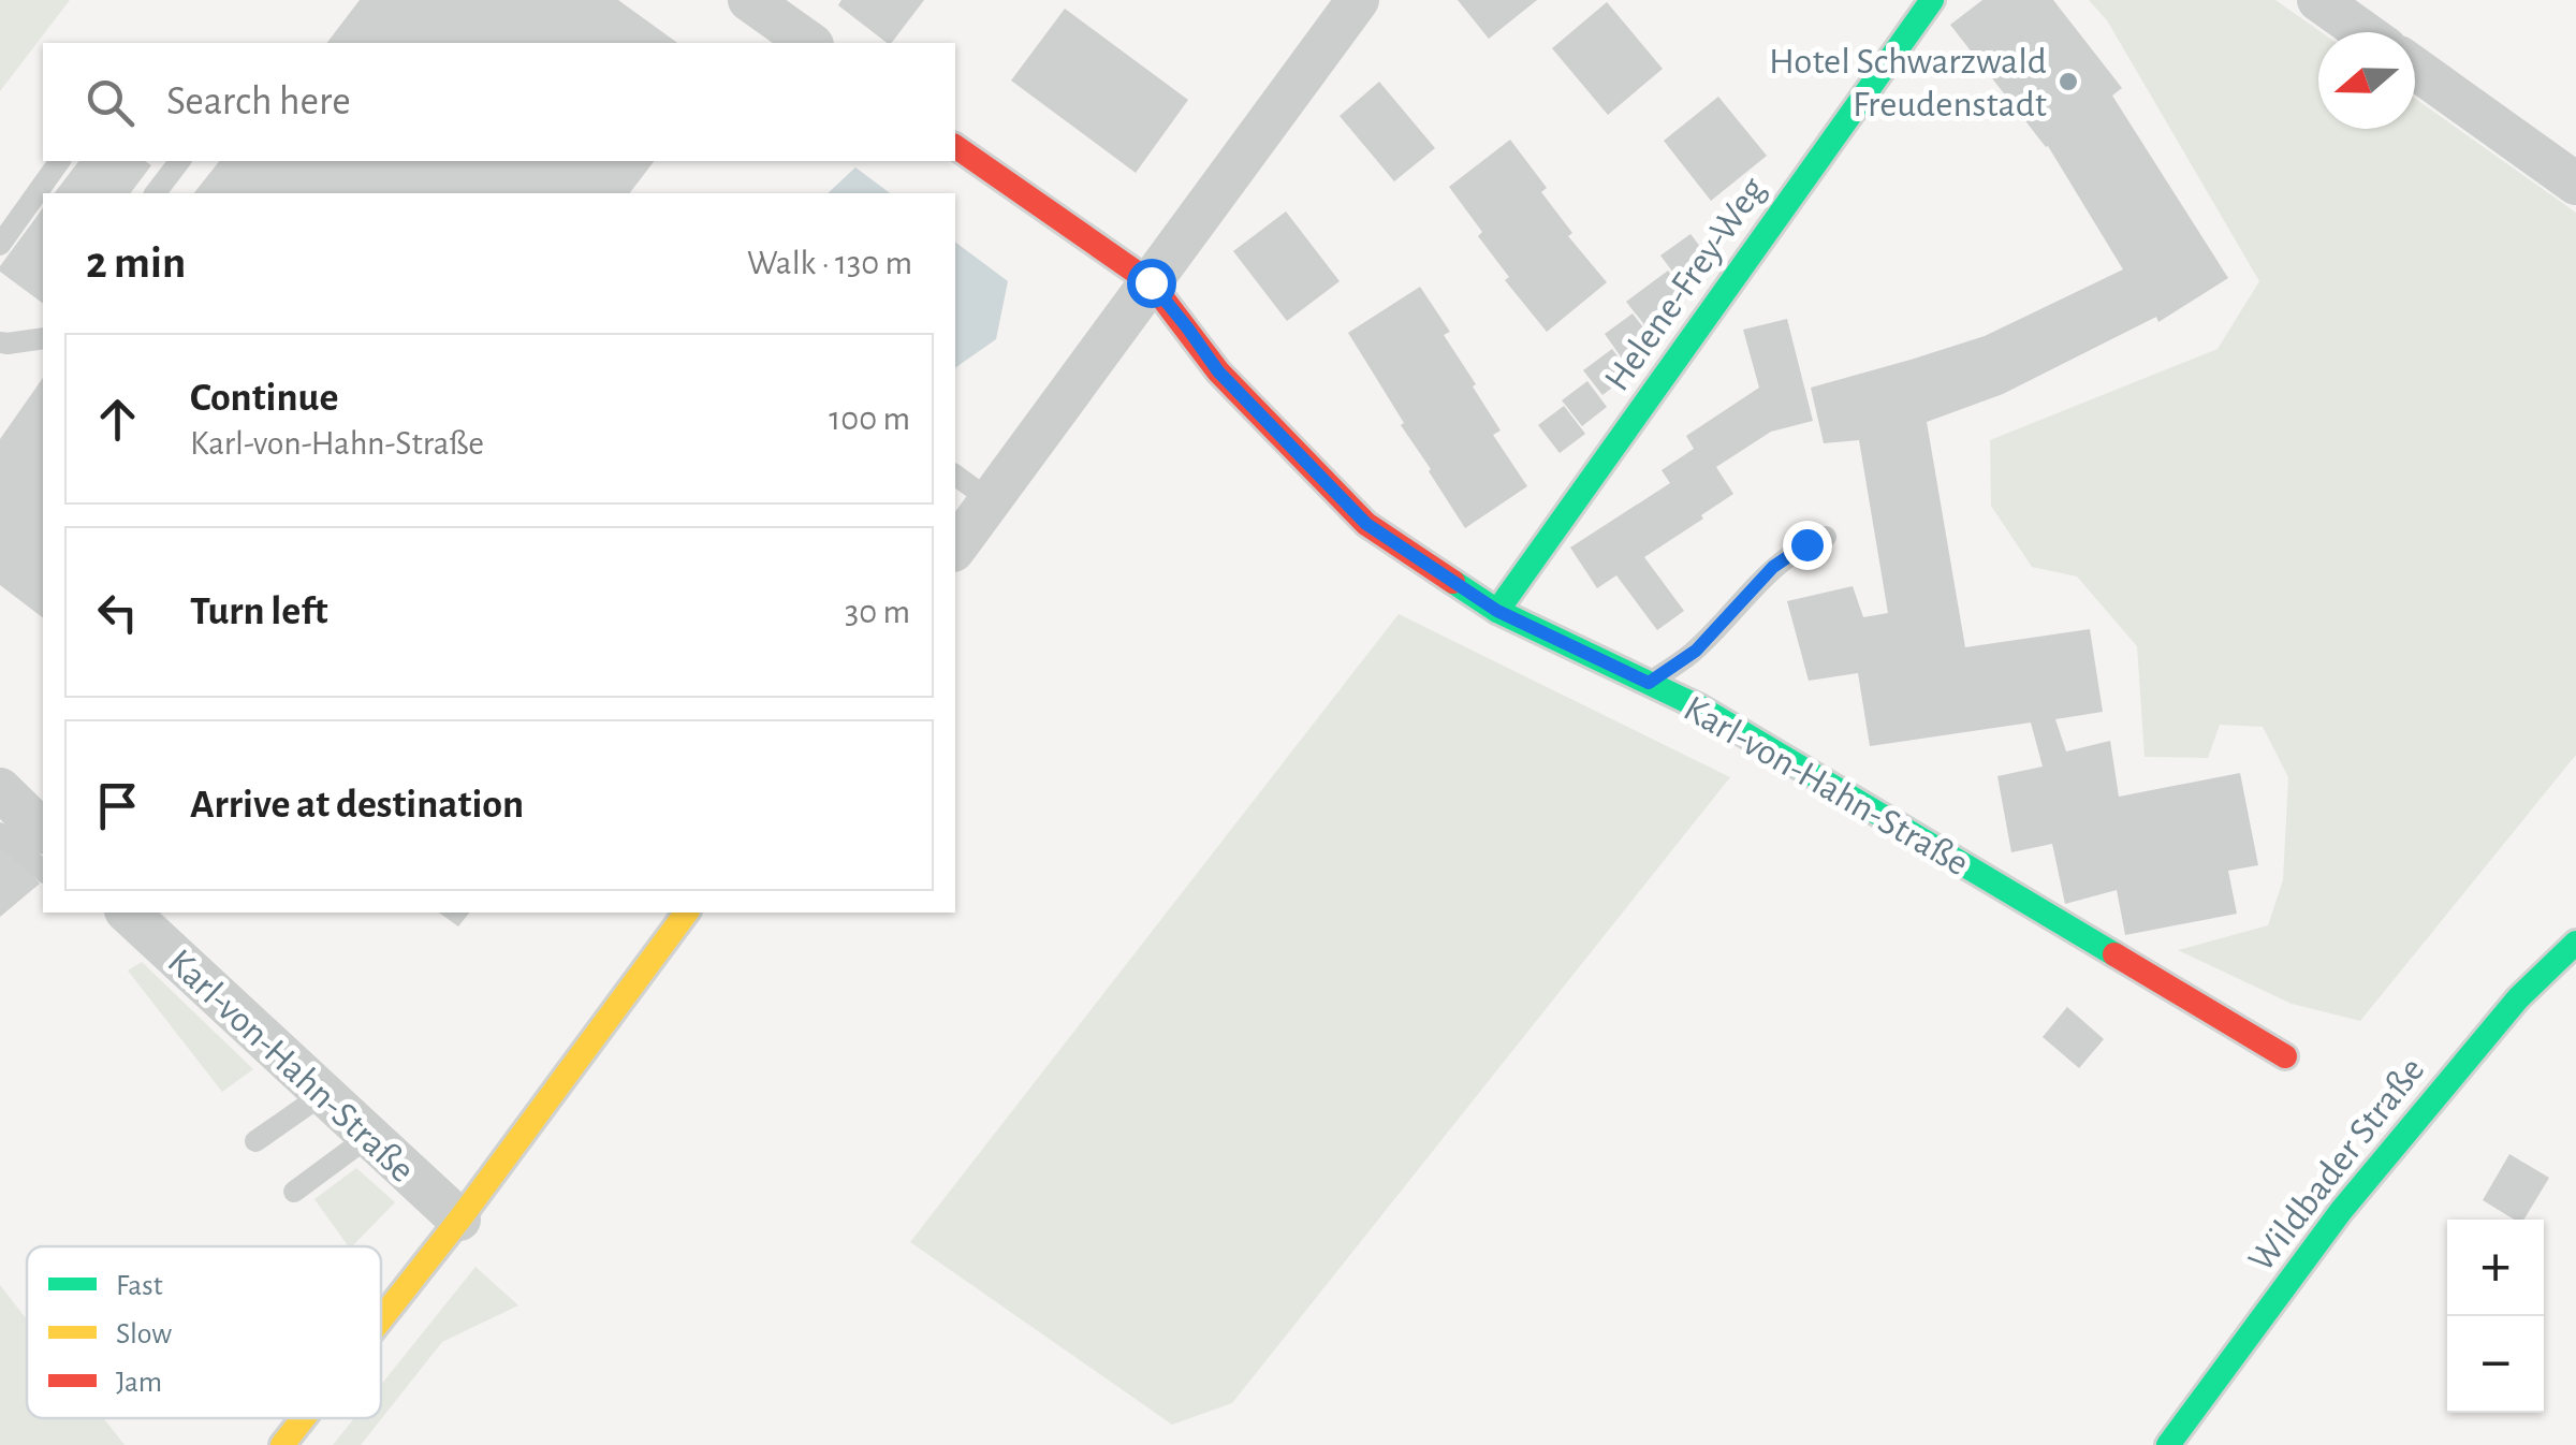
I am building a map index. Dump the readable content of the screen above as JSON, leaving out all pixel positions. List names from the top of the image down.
{
  "streets": {
    "street": ["Helene-Frey-Weg", "Karl-von-Hahn-Straße", "Wildbader Straße"]
  },
  "crossings": [
    ["Helene-Frey-Weg", "Karl-von-Hahn-Straße"]
  ],
  "places": ["Hotel Schwarzwald Freudenstadt"],
  "legend": ["Fast", "Slow", "Jam"],
  "north": "left",
  "page": {
    "search": "Search here",
    "heading": ["2 min", "Walk · 130 m"],
    "list": [
      ["Continue", "Karl-von-Hahn-Straße", "100 m"],
      ["Turn left", "30 m"],
      "Arrive at destination"
    ],
    "map_buttons": ["+", "−"]
  }
}
